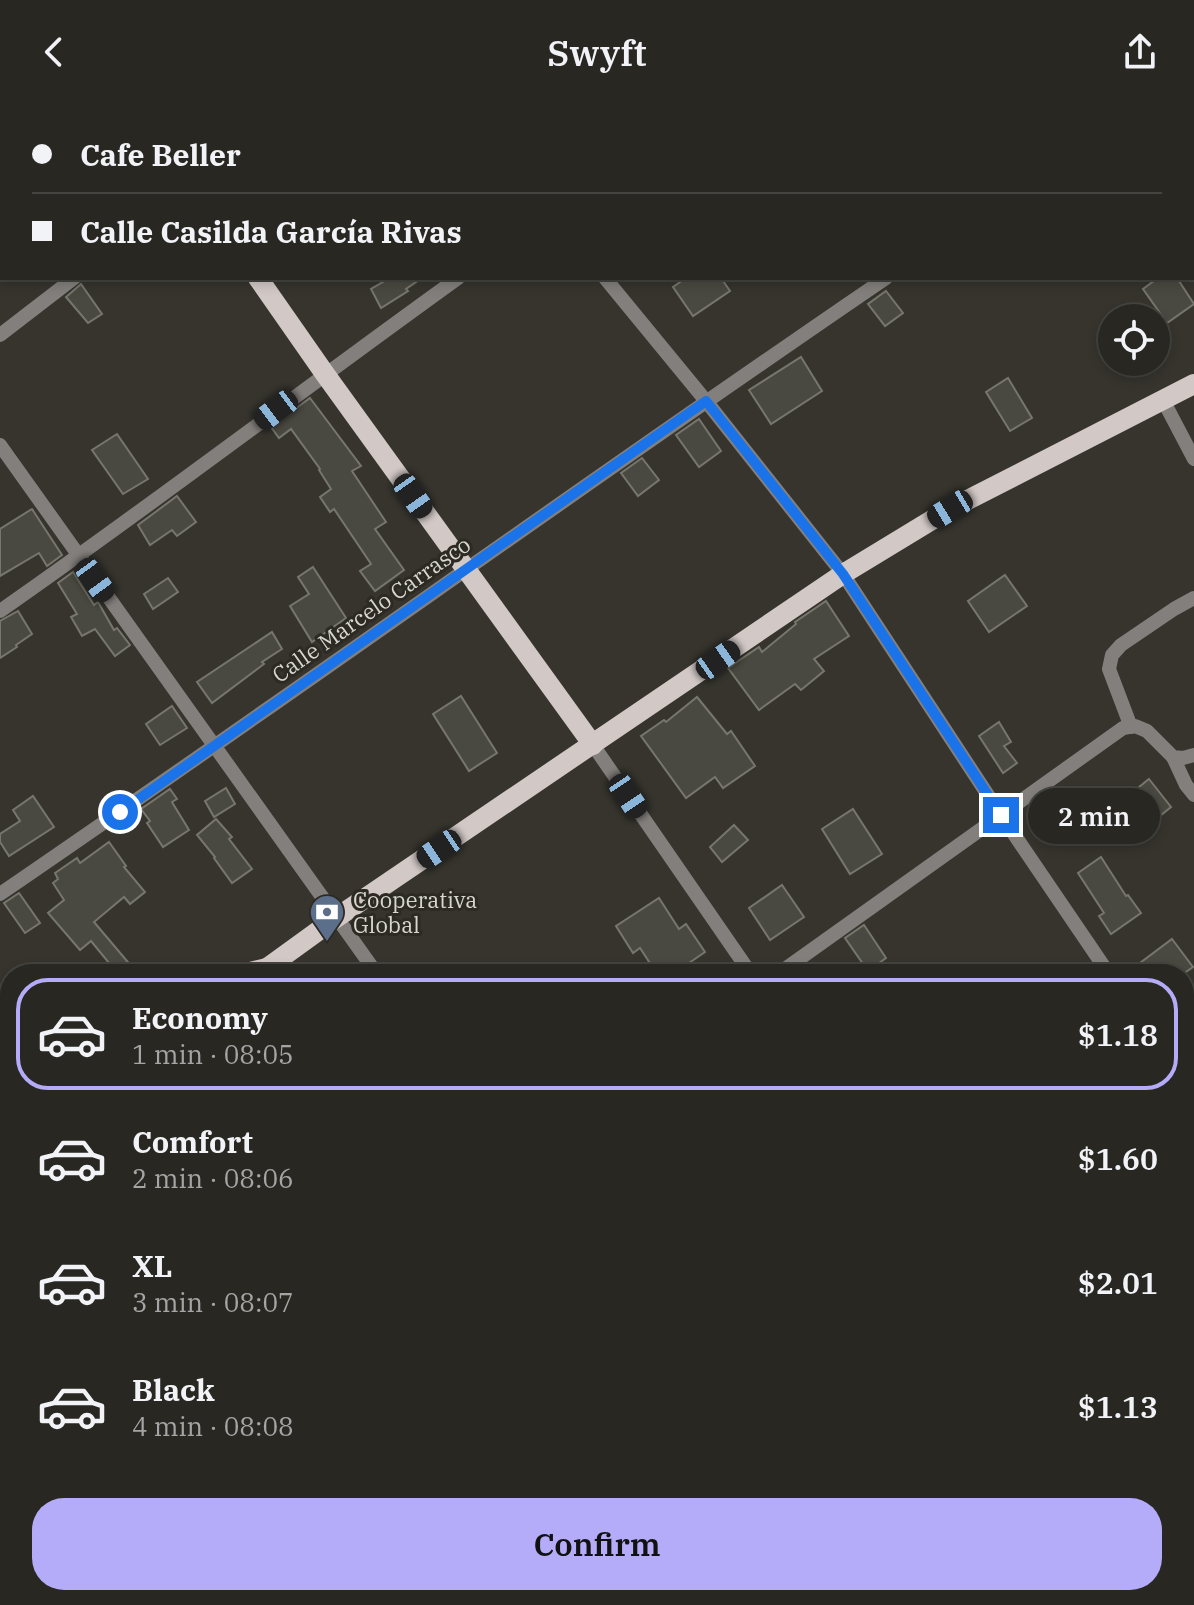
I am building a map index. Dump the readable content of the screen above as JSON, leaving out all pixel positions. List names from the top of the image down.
{
  "streets": {
    "street": ["Calle Marcelo Carrasco"]
  },
  "places": {
    "bank": ["Cooperativa Global"]
  },
  "page": {
    "header": "Swyft",
    "banner": ["Cafe Beller", "Calle Casilda García Rivas"],
    "bubble": "2 min",
    "list": [
      {
        "name": "Economy",
        "note": "1 min · 08:05",
        "value": "$1.18"
      },
      {
        "name": "Comfort",
        "note": "2 min · 08:06",
        "value": "$1.60"
      },
      {
        "name": "XL",
        "note": "3 min · 08:07",
        "value": "$2.01"
      },
      {
        "name": "Black",
        "note": "4 min · 08:08",
        "value": "$1.13"
      }
    ],
    "buttons": "Confirm"
  }
}
